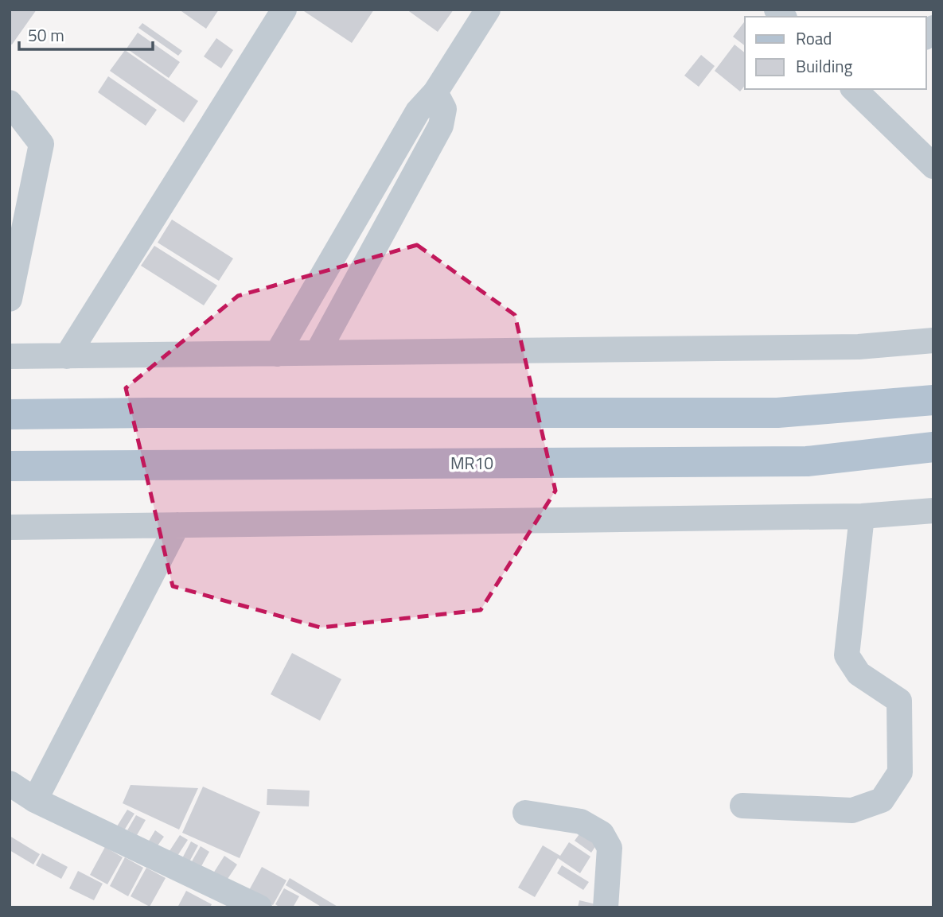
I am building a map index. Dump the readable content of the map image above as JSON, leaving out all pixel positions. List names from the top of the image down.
{
  "streets": {
    "main road": ["MR10"]
  },
  "legend": ["Road", "Building"],
  "scale_bar": "50 m"
}
